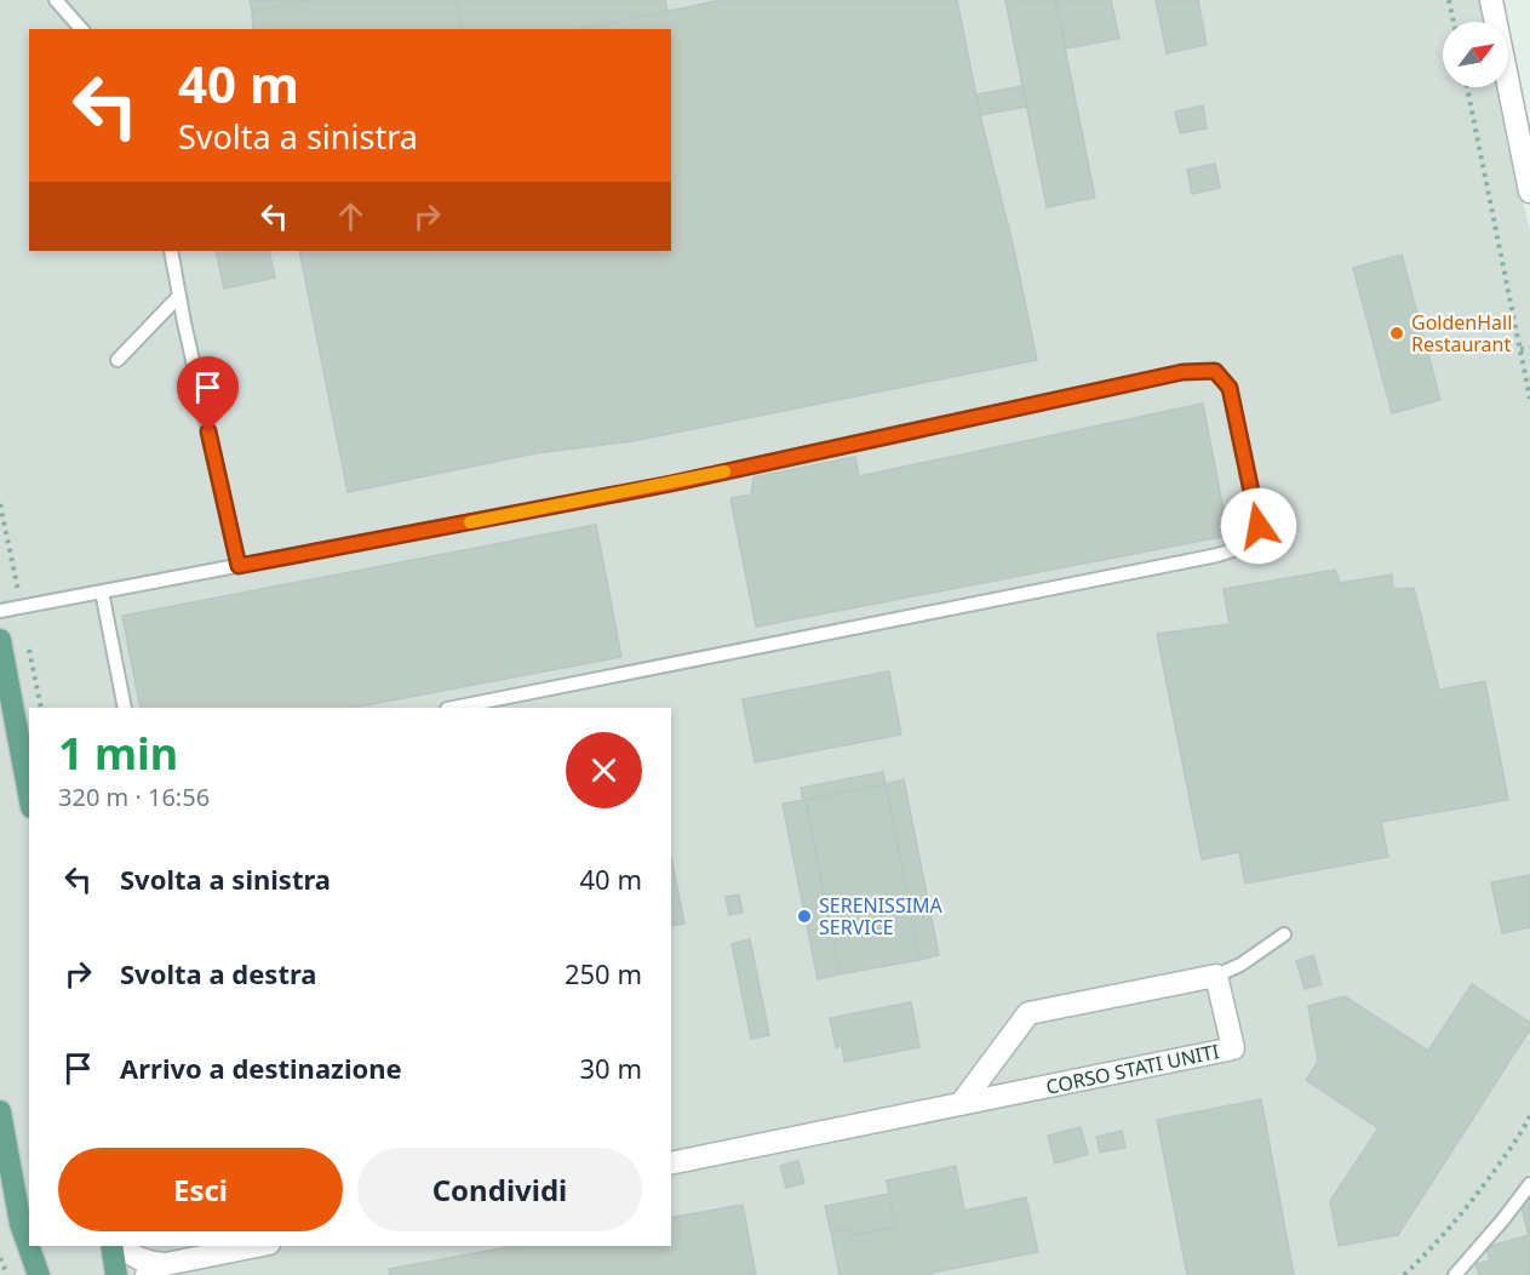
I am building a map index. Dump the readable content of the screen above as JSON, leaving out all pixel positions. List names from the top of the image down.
{
  "streets": {
    "street": ["CORSO STATI UNITI"]
  },
  "places": ["GoldenHall Restaurant", "SERENISSIMA SERVICE"],
  "north": "top right",
  "page": {
    "turn": ["40 m", "Svolta a sinistra"],
    "heading": ["1 min", "320 m · 16:56"],
    "list": [
      {
        "name": "Svolta a sinistra",
        "value": "40 m"
      },
      {
        "name": "Svolta a destra",
        "value": "250 m"
      },
      {
        "name": "Arrivo a destinazione",
        "value": "30 m"
      }
    ],
    "buttons": ["Esci", "Condividi"]
  }
}
